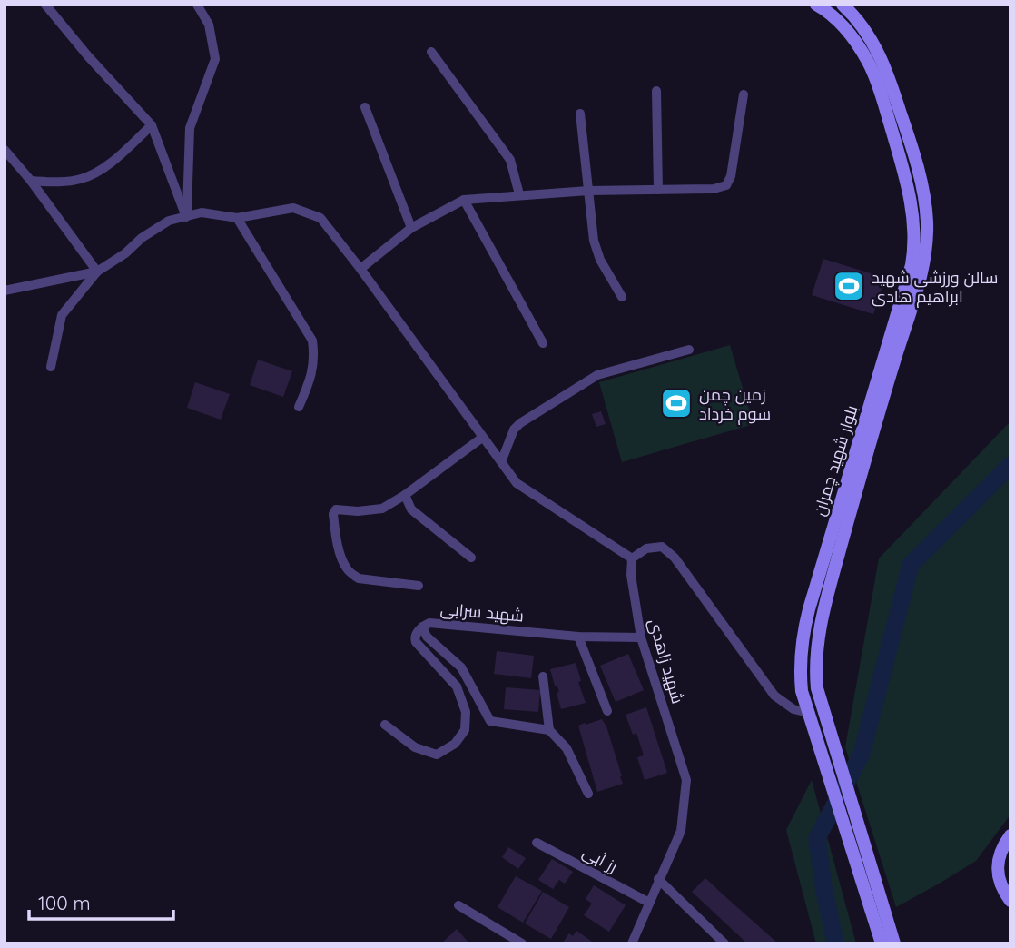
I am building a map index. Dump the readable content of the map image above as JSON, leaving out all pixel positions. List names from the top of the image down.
{
  "streets": {
    "main road": ["بلوار شهید چمران"],
    "street": ["شهید سرابی", "شهید زاهدی", "رز آبی"]
  },
  "crossings": [
    ["شهید سرابی", "شهید زاهدی"],
    ["شهید زاهدی", "رز آبی"]
  ],
  "places": {
    "sports": ["سالن ورزشی شهید ابراهیم هادی", "زمین چمن سوم خرداد"]
  },
  "scale_bar": "100 m"
}
